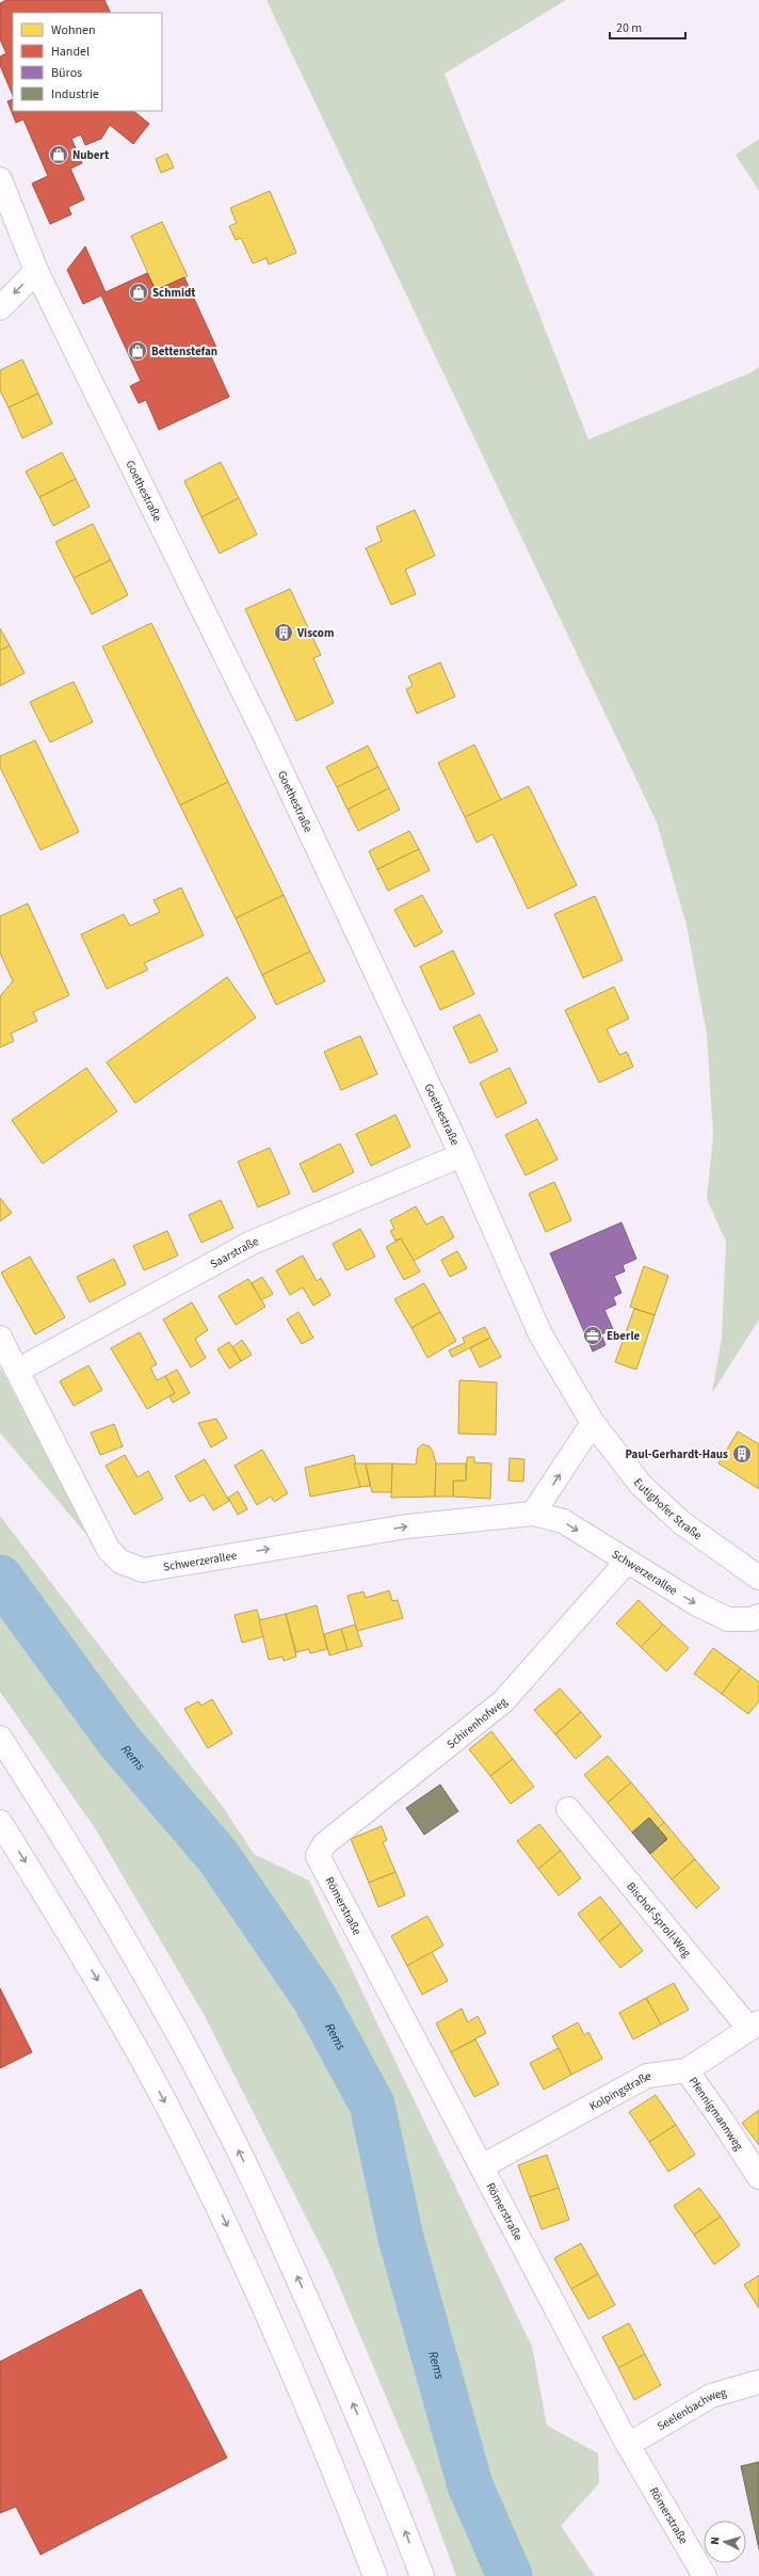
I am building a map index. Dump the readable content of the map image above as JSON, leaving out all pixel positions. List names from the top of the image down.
{
  "streets": {
    "main road": [
      "Goethestraße",
      "Saarstraße",
      "Eutighofer Straße",
      "Schwerzerallee",
      "Schirenhofweg",
      "Römerstraße",
      "Bischof-Sproll-Weg",
      "Kolpingstraße",
      "Pfennigmannweg",
      "Seelenbachweg"
    ]
  },
  "crossings": [
    ["Goethestraße", "Saarstraße"],
    ["Goethestraße", "Eutighofer Straße"],
    ["Saarstraße", "Schwerzerallee"],
    ["Schwerzerallee", "Schirenhofweg"],
    ["Schirenhofweg", "Römerstraße"],
    ["Römerstraße", "Kolpingstraße"],
    ["Römerstraße", "Seelenbachweg"],
    ["Bischof-Sproll-Weg", "Kolpingstraße"],
    ["Kolpingstraße", "Pfennigmannweg"]
  ],
  "one_way": ["Schwerzerallee"],
  "water": ["Rems"],
  "places": {
    "shop": ["Nubert", "Schmidt", "Bettenstefan"],
    "building": ["Viscom", "Paul-Gerhardt-Haus"],
    "office": ["Eberle"]
  },
  "legend": [
    "Wohnen",
    "Handel",
    "Büros",
    "Industrie"
  ],
  "scale_bar": "20 m",
  "north": "left"
}
